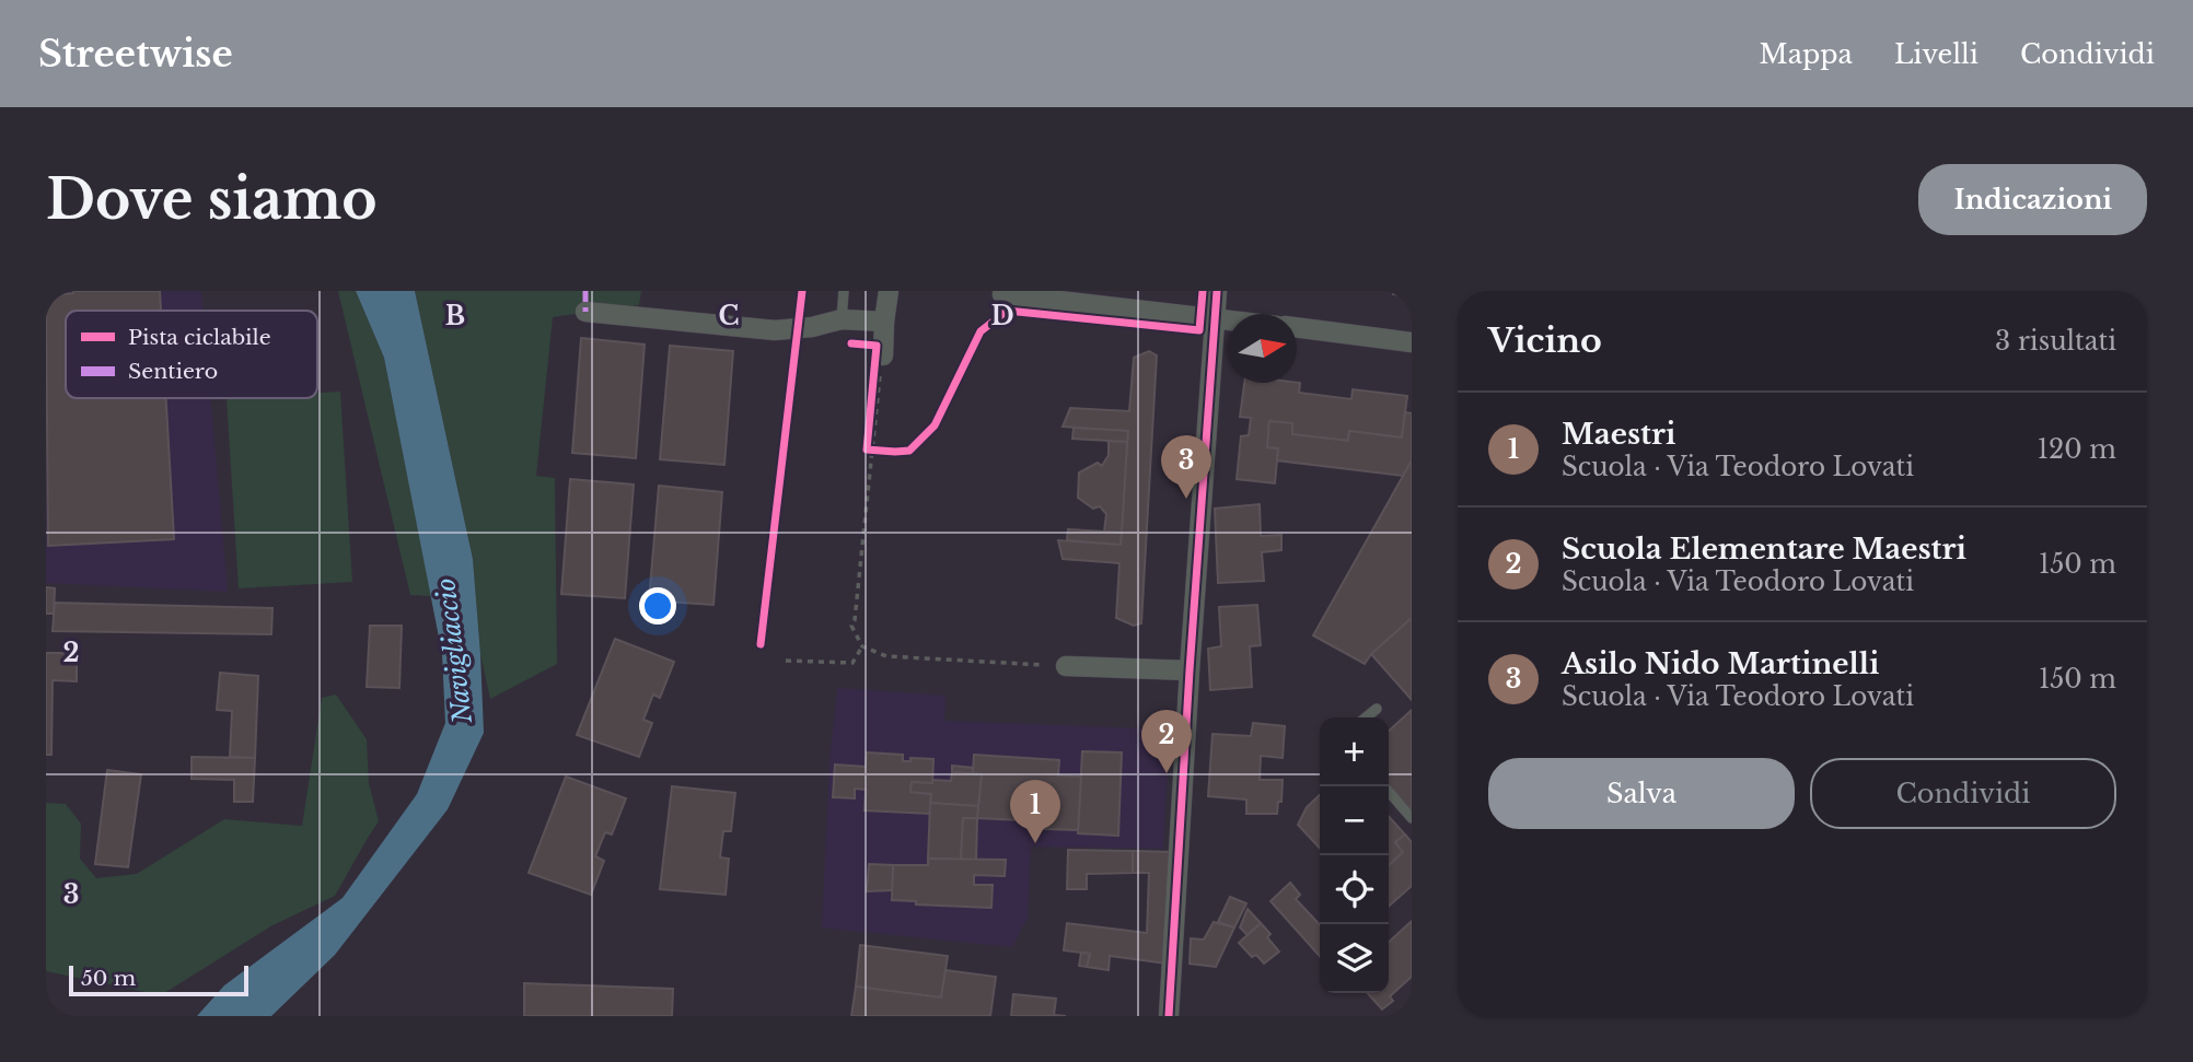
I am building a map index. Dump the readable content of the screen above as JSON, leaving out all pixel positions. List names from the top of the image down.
{
  "water": ["Navigliaccio"],
  "legend": ["Pista ciclabile", "Sentiero"],
  "scale_bar": "50 m",
  "north": "right",
  "page": {
    "header": "Streetwise",
    "nav": ["Mappa", "Livelli", "Condividi"],
    "buttons": [
      "Indicazioni",
      ["Salva", "Condividi"]
    ],
    "title": "Dove siamo",
    "heading": ["Vicino", "3 risultati"],
    "list": [
      {
        "mark": "1",
        "name": "Maestri",
        "note": "Scuola · Via Teodoro Lovati",
        "value": "120 m"
      },
      {
        "mark": "2",
        "name": "Scuola Elementare Maestri",
        "note": "Scuola · Via Teodoro Lovati",
        "value": "150 m"
      },
      {
        "mark": "3",
        "name": "Asilo Nido Martinelli",
        "note": "Scuola · Via Teodoro Lovati",
        "value": "150 m"
      }
    ],
    "pins": ["3", "2", "1"],
    "map_buttons": ["+", "−"],
    "scale": "50 m"
  },
  "grid": {
    "columns": ["B", "C", "D"],
    "rows": ["2", "3"]
  }
}
